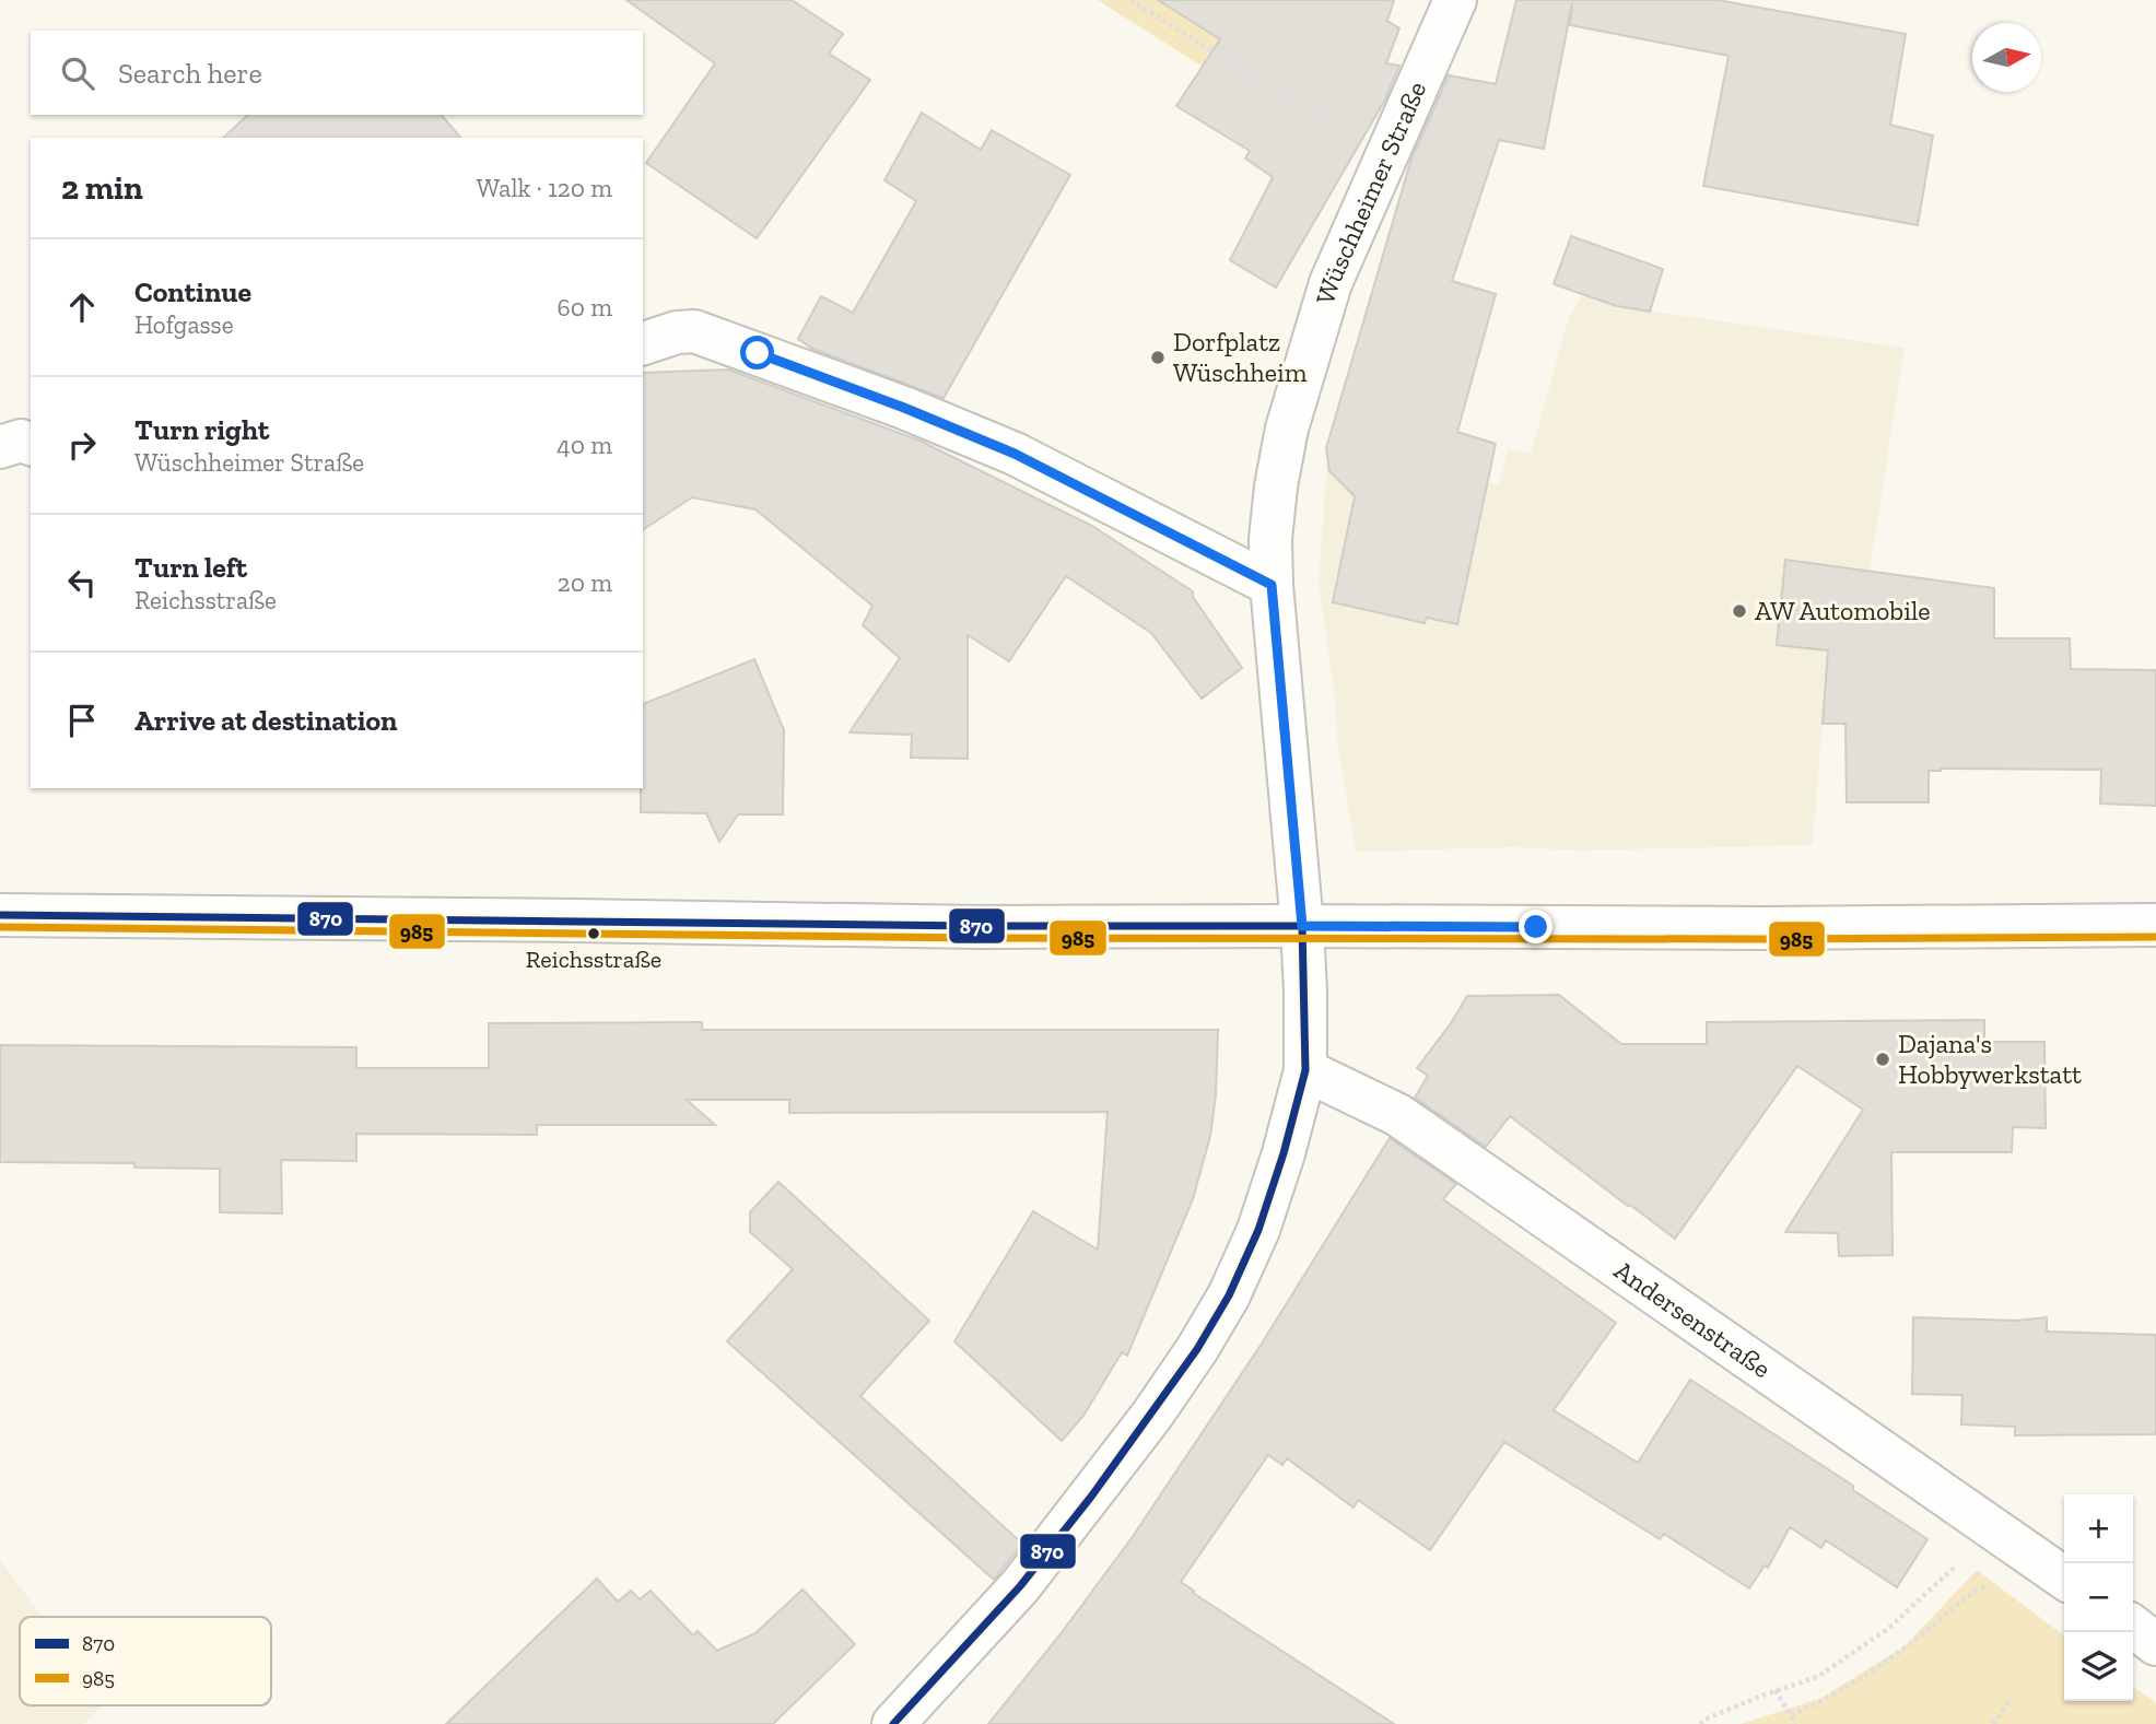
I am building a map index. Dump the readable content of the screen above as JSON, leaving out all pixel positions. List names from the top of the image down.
{
  "streets": {
    "street": ["Wüschheimer Straße", "Andersenstraße"]
  },
  "crossings": [
    ["Wüschheimer Straße", "Andersenstraße"]
  ],
  "places": [
    "Dorfplatz Wüschheim",
    "AW Automobile",
    "Reichsstraße",
    "Dajana's Hobbywerkstatt"
  ],
  "lines": ["transit line 870", "transit line 985"],
  "legend": ["870", "985"],
  "north": "right",
  "page": {
    "search": "Search here",
    "heading": ["2 min", "Walk · 120 m"],
    "list": [
      ["Continue", "Hofgasse", "60 m"],
      ["Turn right", "Wüschheimer Straße", "40 m"],
      ["Turn left", "Reichsstraße", "20 m"],
      "Arrive at destination"
    ],
    "map_buttons": ["+", "−"]
  }
}
